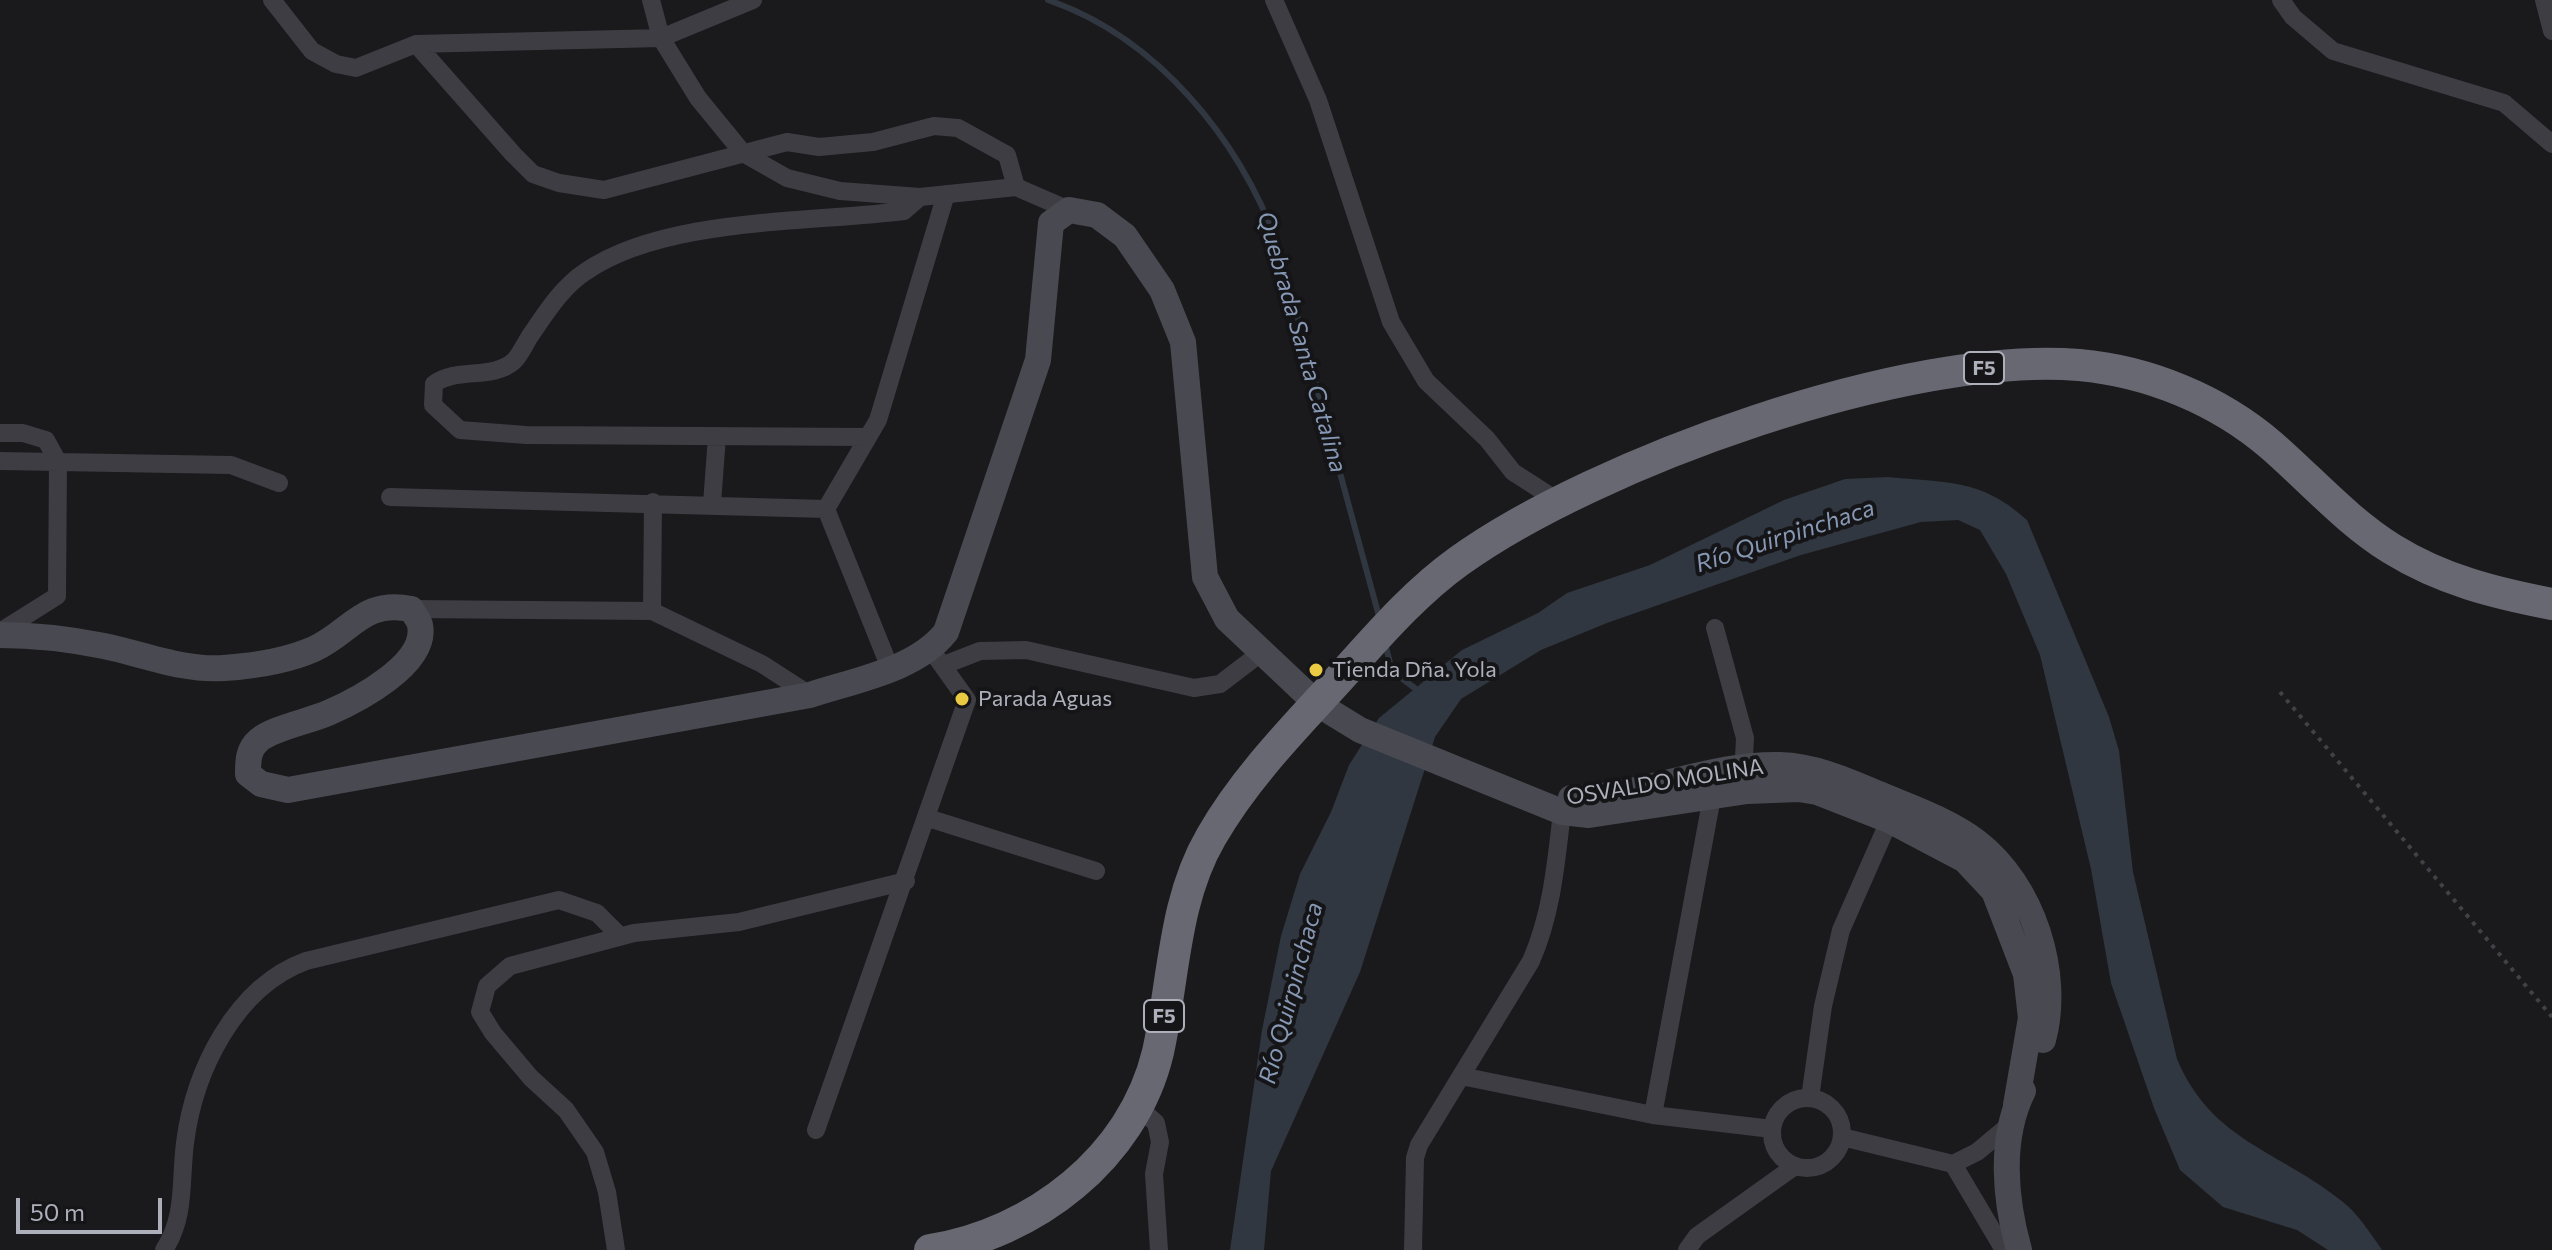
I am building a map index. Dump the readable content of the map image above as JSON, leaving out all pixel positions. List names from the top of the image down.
{
  "streets": {
    "highway": ["F5"],
    "street": ["OSVALDO MOLINA"]
  },
  "water": ["Quebrada Santa Catalina", "Río Quirpinchaca"],
  "places": ["Tienda Dña. Yola", "Parada Aguas"],
  "scale_bar": "50 m"
}
